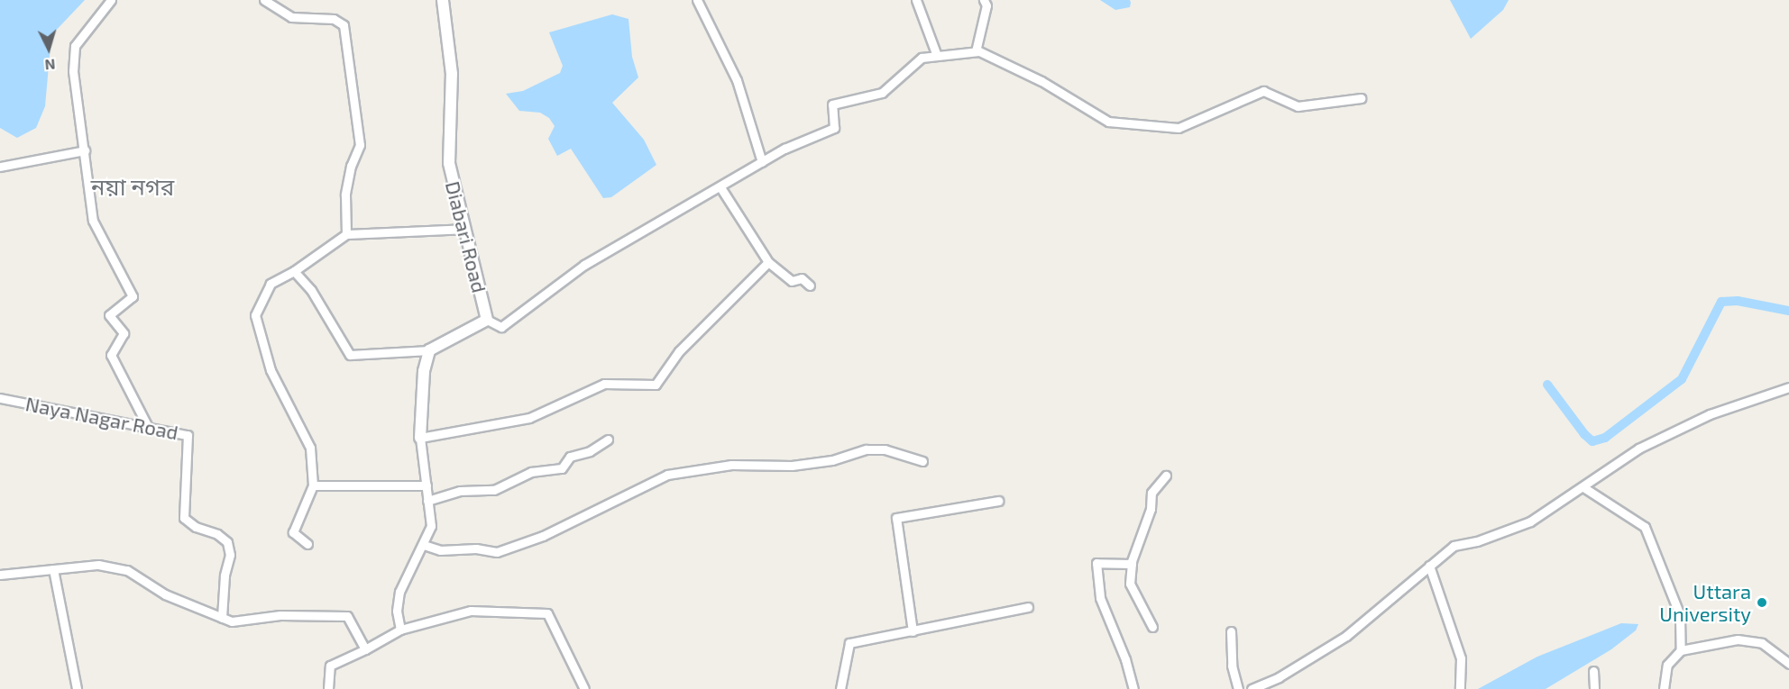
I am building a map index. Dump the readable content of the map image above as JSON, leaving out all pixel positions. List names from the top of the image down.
{
  "streets": {
    "street": ["Diabari Road", "Naya Nagar Road"]
  },
  "districts": ["নয়া নগর"],
  "places": ["Uttara University"],
  "north": "bottom"
}
